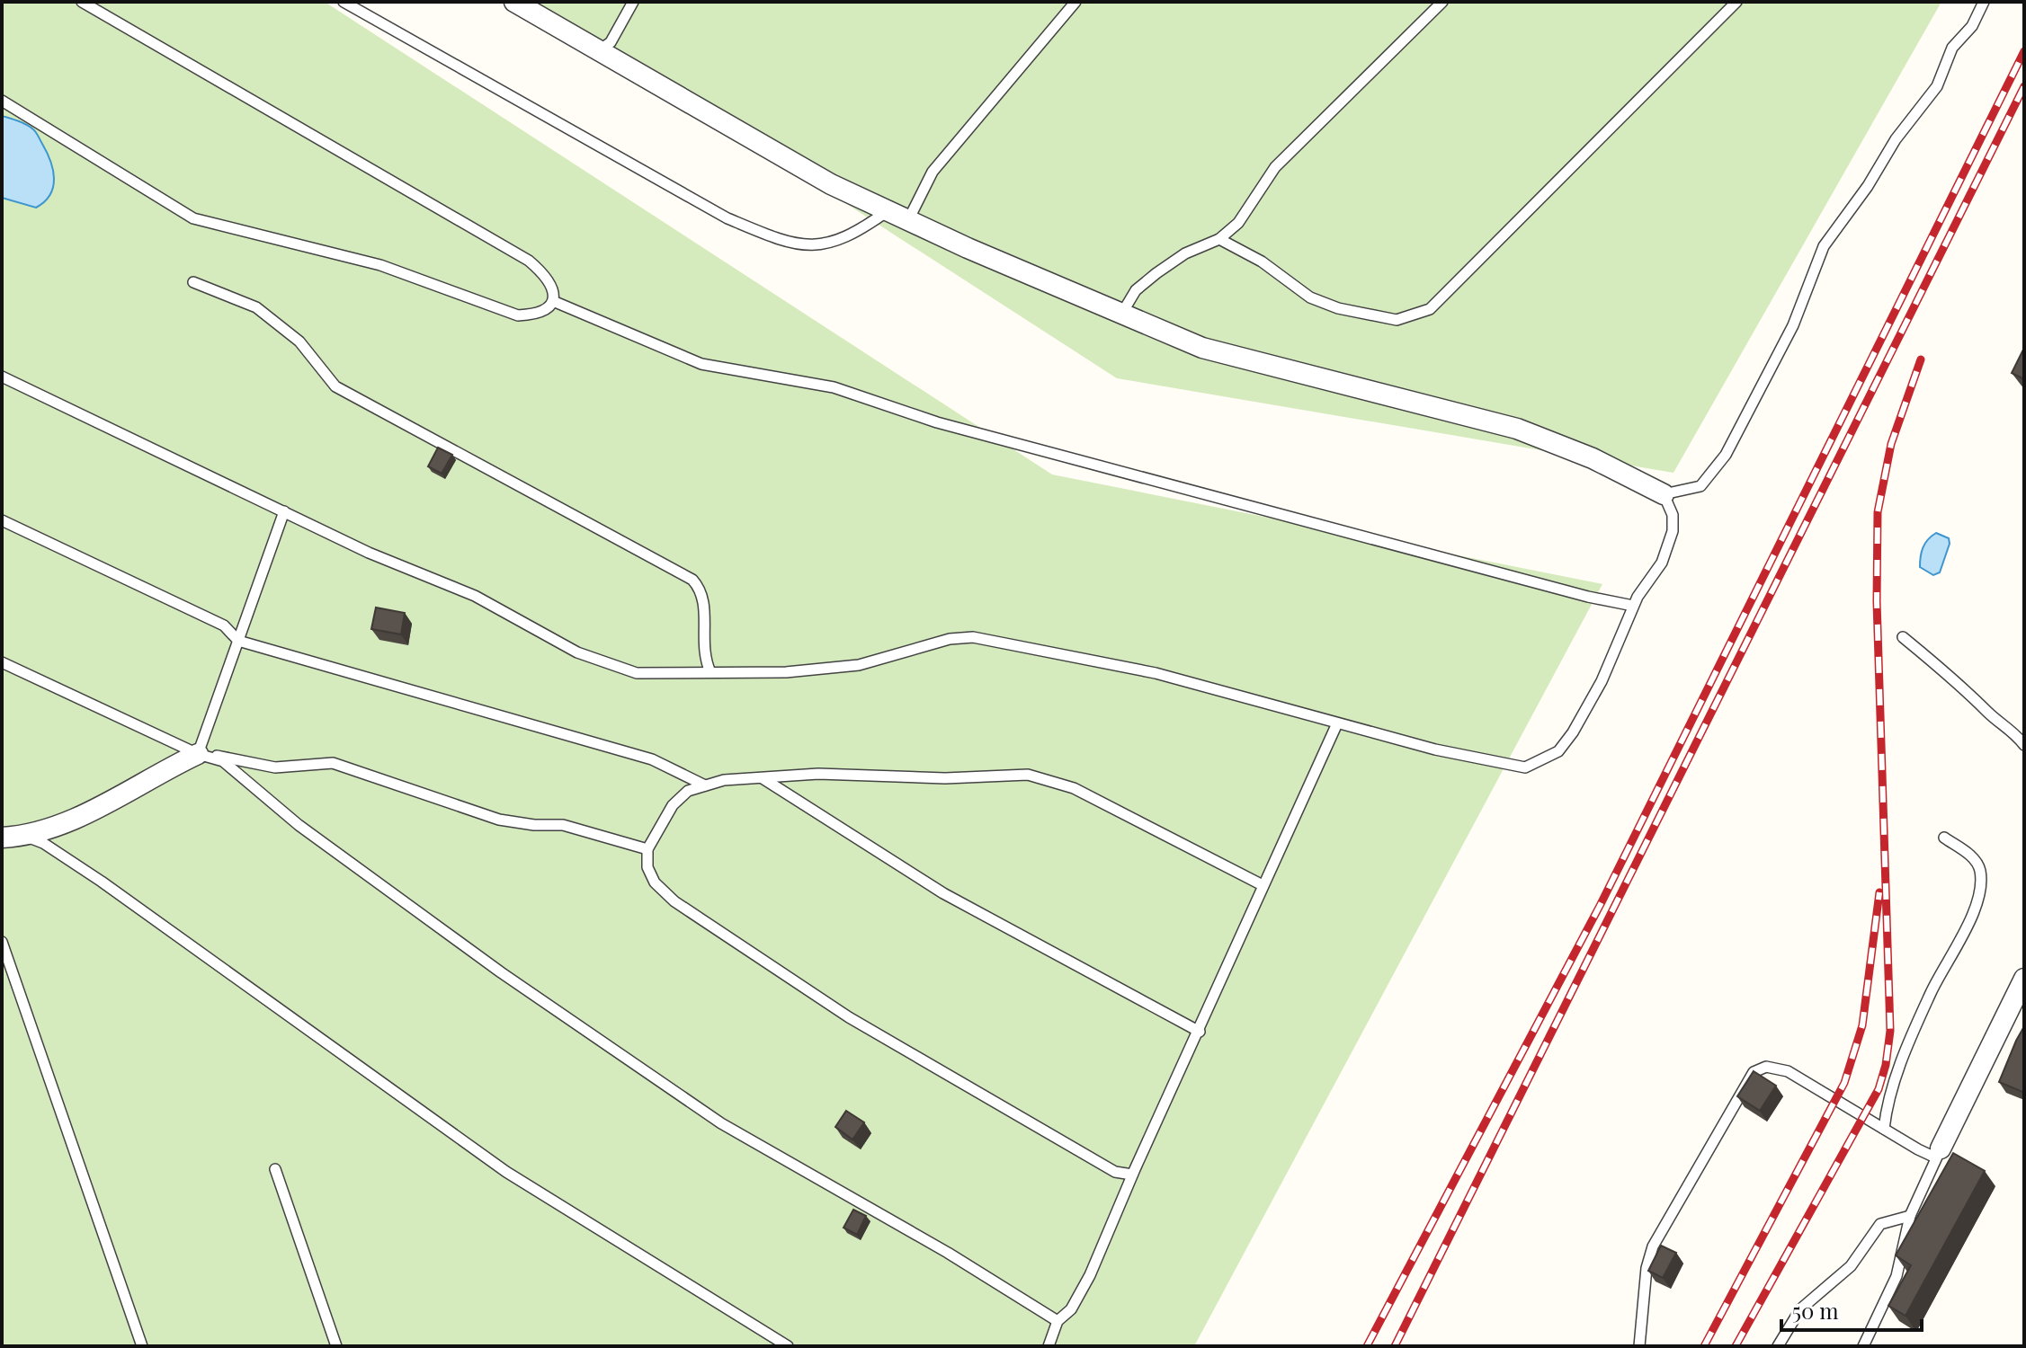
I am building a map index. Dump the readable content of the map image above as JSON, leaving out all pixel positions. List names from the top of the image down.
{
  "scale_bar": "50 m"
}
